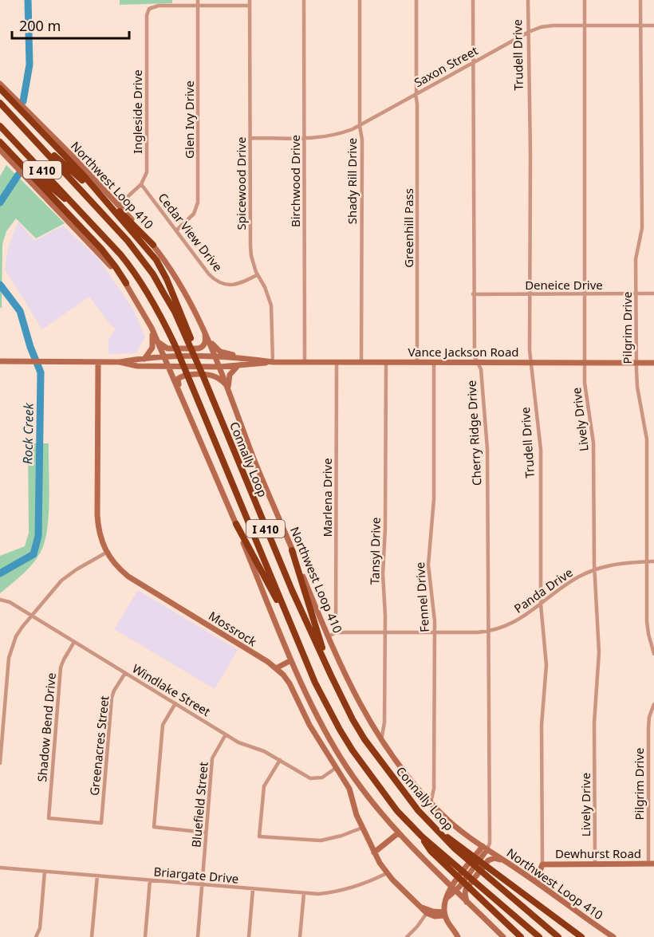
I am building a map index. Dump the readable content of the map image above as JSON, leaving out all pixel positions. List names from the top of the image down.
{
  "streets": {
    "highway": ["I 410", "Connally Loop"],
    "main road": [
      "Trudell Drive",
      "Northwest Loop 410",
      "Vance Jackson Road",
      "Cherry Ridge Drive",
      "Mossrock",
      "Dewhurst Road"
    ],
    "street": [
      "Saxon Street",
      "Ingleside Drive",
      "Glen Ivy Drive",
      "Birchwood Drive",
      "Shady Rill Drive",
      "Spicewood Drive",
      "Greenhill Pass",
      "Cedar View Drive",
      "Deneice Drive",
      "Pilgrim Drive",
      "Lively Drive",
      "Marlena Drive",
      "Tansyl Drive",
      "Panda Drive",
      "Fennel Drive",
      "Windlake Street",
      "Shadow Bend Drive",
      "Greenacres Street",
      "Bluefield Street",
      "Briargate Drive"
    ]
  },
  "crossings": [
    ["Trudell Drive", "Saxon Street"],
    ["Trudell Drive", "Northwest Loop 410"],
    ["Trudell Drive", "Deneice Drive"],
    ["Trudell Drive", "Vance Jackson Road"],
    ["Trudell Drive", "Panda Drive"],
    ["Trudell Drive", "Dewhurst Road"],
    ["Saxon Street", "Birchwood Drive"],
    ["Saxon Street", "Shady Rill Drive"],
    ["Saxon Street", "Spicewood Drive"],
    ["Saxon Street", "Greenhill Pass"],
    ["Saxon Street", "Pilgrim Drive"],
    ["Saxon Street", "Lively Drive"],
    ["Saxon Street", "Cherry Ridge Drive"],
    ["Ingleside Drive", "Glen Ivy Drive"],
    ["Ingleside Drive", "Cedar View Drive"],
    ["Glen Ivy Drive", "Cedar View Drive"],
    ["I 410", "Connally Loop"],
    ["Birchwood Drive", "Vance Jackson Road"],
    ["Shady Rill Drive", "Vance Jackson Road"],
    ["Spicewood Drive", "Cedar View Drive"],
    ["Spicewood Drive", "Vance Jackson Road"],
    ["Northwest Loop 410", "Vance Jackson Road"],
    ["Northwest Loop 410", "Cherry Ridge Drive"],
    ["Northwest Loop 410", "Tansyl Drive"],
    ["Northwest Loop 410", "Panda Drive"],
    ["Northwest Loop 410", "Fennel Drive"],
    ["Greenhill Pass", "Vance Jackson Road"],
    ["Deneice Drive", "Pilgrim Drive"],
    ["Deneice Drive", "Lively Drive"],
    ["Deneice Drive", "Cherry Ridge Drive"],
    ["Pilgrim Drive", "Vance Jackson Road"],
    ["Pilgrim Drive", "Panda Drive"],
    ["Pilgrim Drive", "Dewhurst Road"],
    ["Vance Jackson Road", "Lively Drive"],
    ["Vance Jackson Road", "Cherry Ridge Drive"],
    ["Vance Jackson Road", "Marlena Drive"],
    ["Vance Jackson Road", "Tansyl Drive"],
    ["Vance Jackson Road", "Fennel Drive"],
    ["Vance Jackson Road", "Mossrock"],
    ["Lively Drive", "Panda Drive"],
    ["Lively Drive", "Dewhurst Road"],
    ["Cherry Ridge Drive", "Panda Drive"],
    ["Cherry Ridge Drive", "Mossrock"],
    ["Marlena Drive", "Panda Drive"],
    ["Tansyl Drive", "Panda Drive"],
    ["Panda Drive", "Fennel Drive"],
    ["Mossrock", "Windlake Street"],
    ["Mossrock", "Briargate Drive"],
    ["Windlake Street", "Shadow Bend Drive"],
    ["Windlake Street", "Greenacres Street"],
    ["Windlake Street", "Bluefield Street"],
    ["Shadow Bend Drive", "Greenacres Street"],
    ["Bluefield Street", "Briargate Drive"]
  ],
  "water": ["Rock Creek"],
  "scale_bar": "200 m"
}
